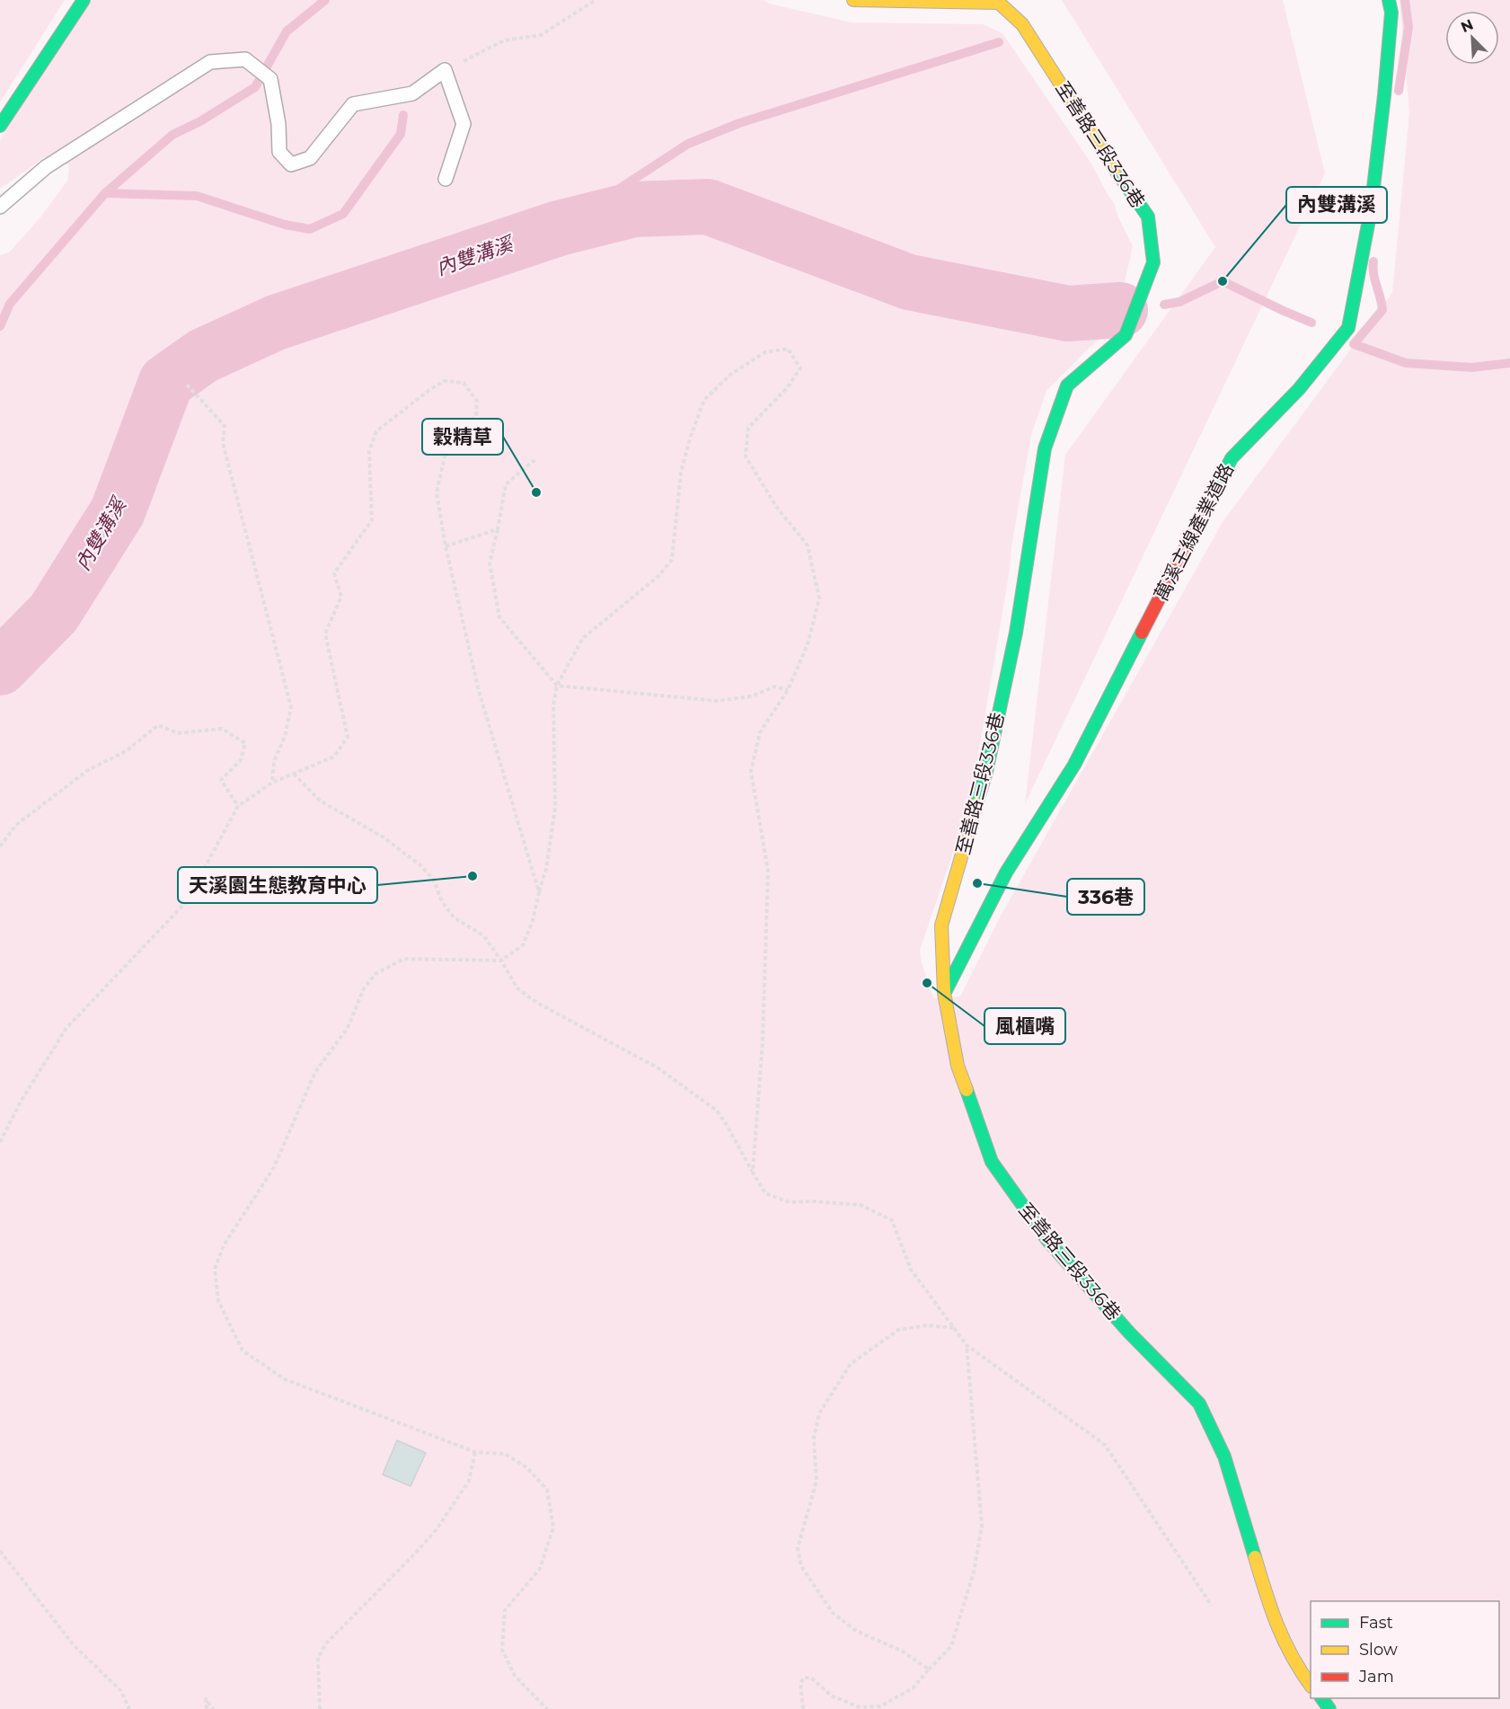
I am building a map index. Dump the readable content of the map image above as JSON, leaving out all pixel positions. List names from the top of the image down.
{
  "streets": {
    "street": ["至善路三段336巷", "萬溪主線產業道路"]
  },
  "crossings": [
    ["至善路三段336巷", "萬溪主線產業道路"]
  ],
  "water": ["內雙溝溪"],
  "places": [
    "內雙溝溪",
    "穀精草",
    "天溪園生態教育中心",
    "336巷",
    "風櫃嘴"
  ],
  "legend": ["Fast", "Slow", "Jam"],
  "north": "top left"
}
